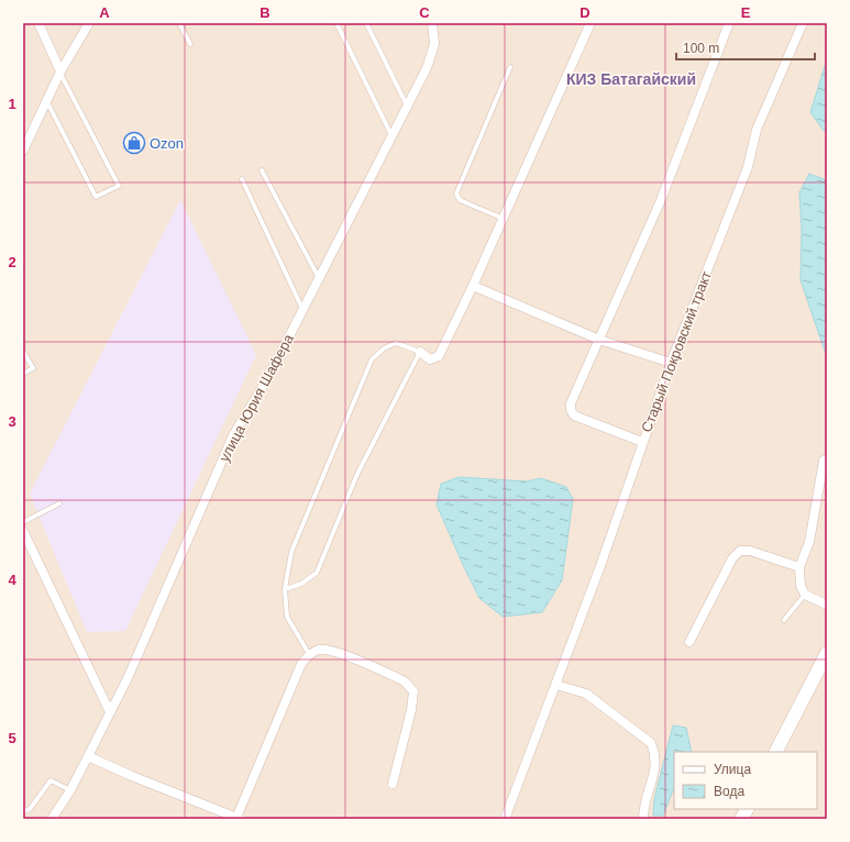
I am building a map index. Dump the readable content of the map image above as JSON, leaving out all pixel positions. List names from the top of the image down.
{
  "streets": {
    "street": ["Старый Покровский тракт", "улица Юрия Шафера"]
  },
  "districts": ["КИЗ Батагайский"],
  "places": {
    "shop": ["Ozon"]
  },
  "legend": ["Улица", "Вода"],
  "scale_bar": "100 m",
  "grid": {
    "columns": [
      "A",
      "B",
      "C",
      "D",
      "E"
    ],
    "rows": [
      "1",
      "2",
      "3",
      "4",
      "5"
    ]
  }
}
